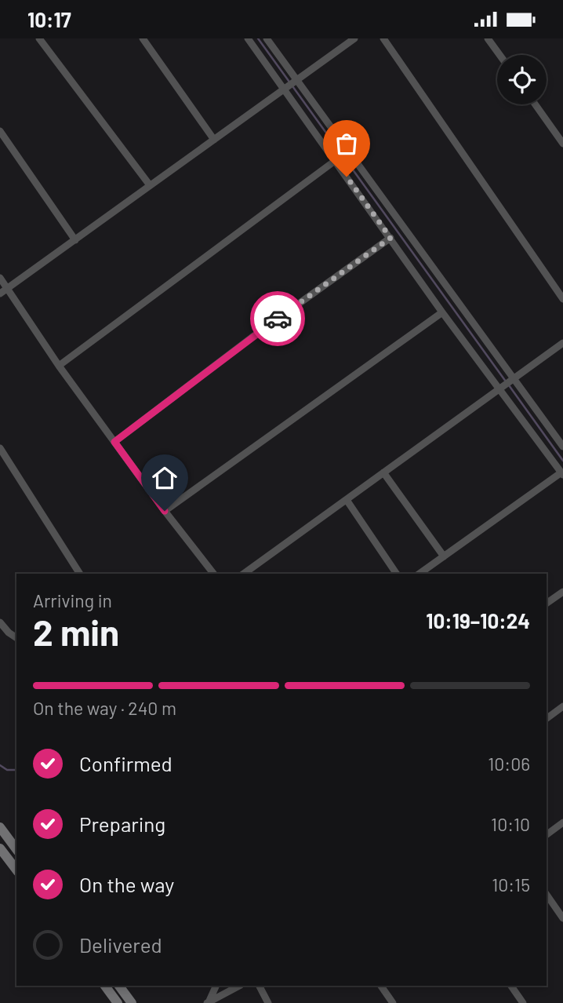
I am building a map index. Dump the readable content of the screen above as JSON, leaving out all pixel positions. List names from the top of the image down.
{
  "page": {
    "status": "10:17",
    "heading": ["2 min", "Arriving in", "10:19–10:24"],
    "bar": "On the way · 240 m",
    "list": [
      ["Confirmed", "10:06"],
      ["Preparing", "10:10"],
      ["On the way", "10:15"],
      "Delivered"
    ]
  }
}
